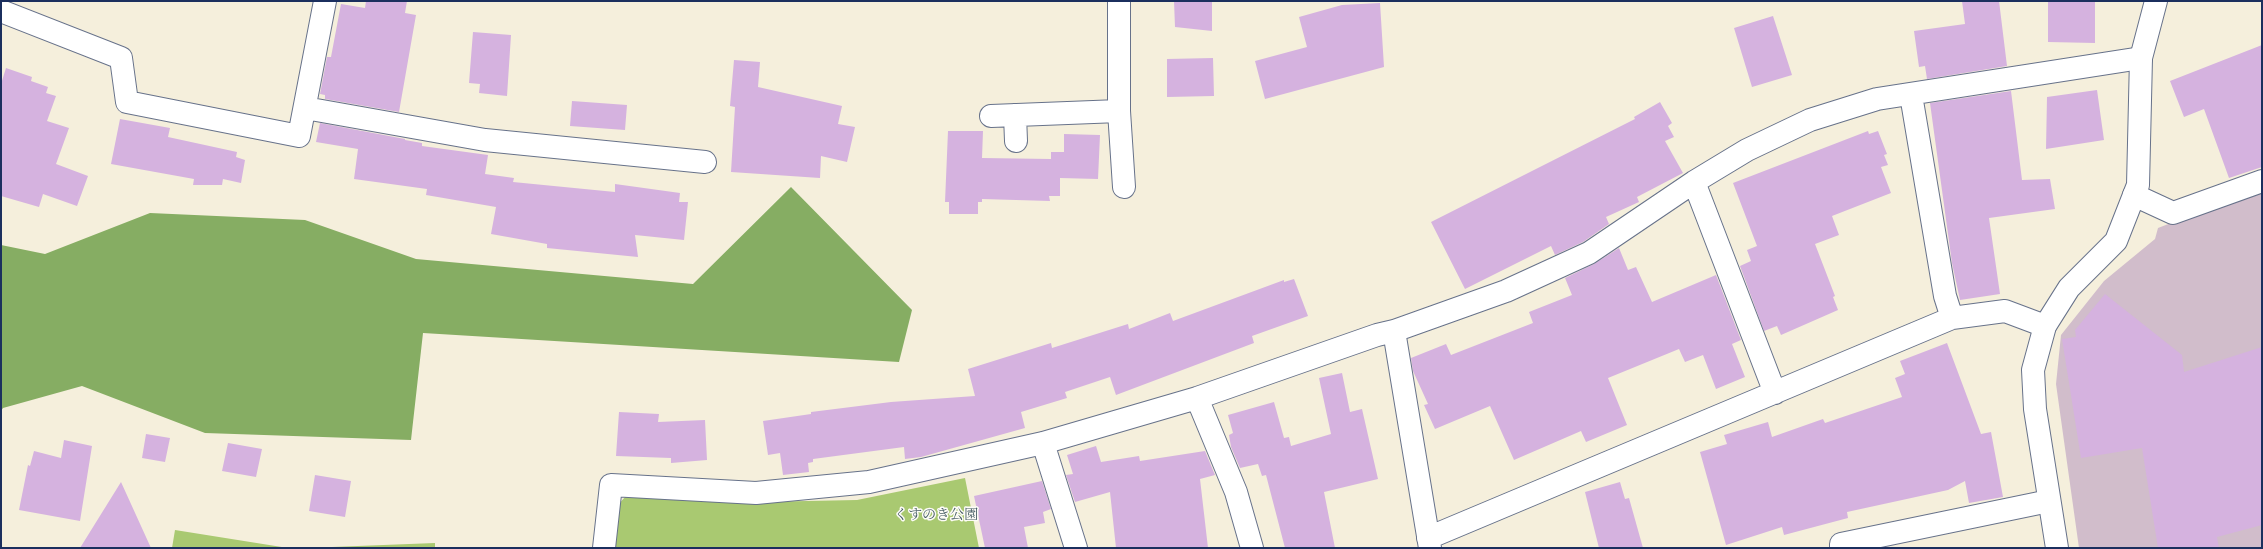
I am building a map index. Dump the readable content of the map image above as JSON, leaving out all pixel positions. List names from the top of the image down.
{
  "parks": ["くすのき公園"]
}
